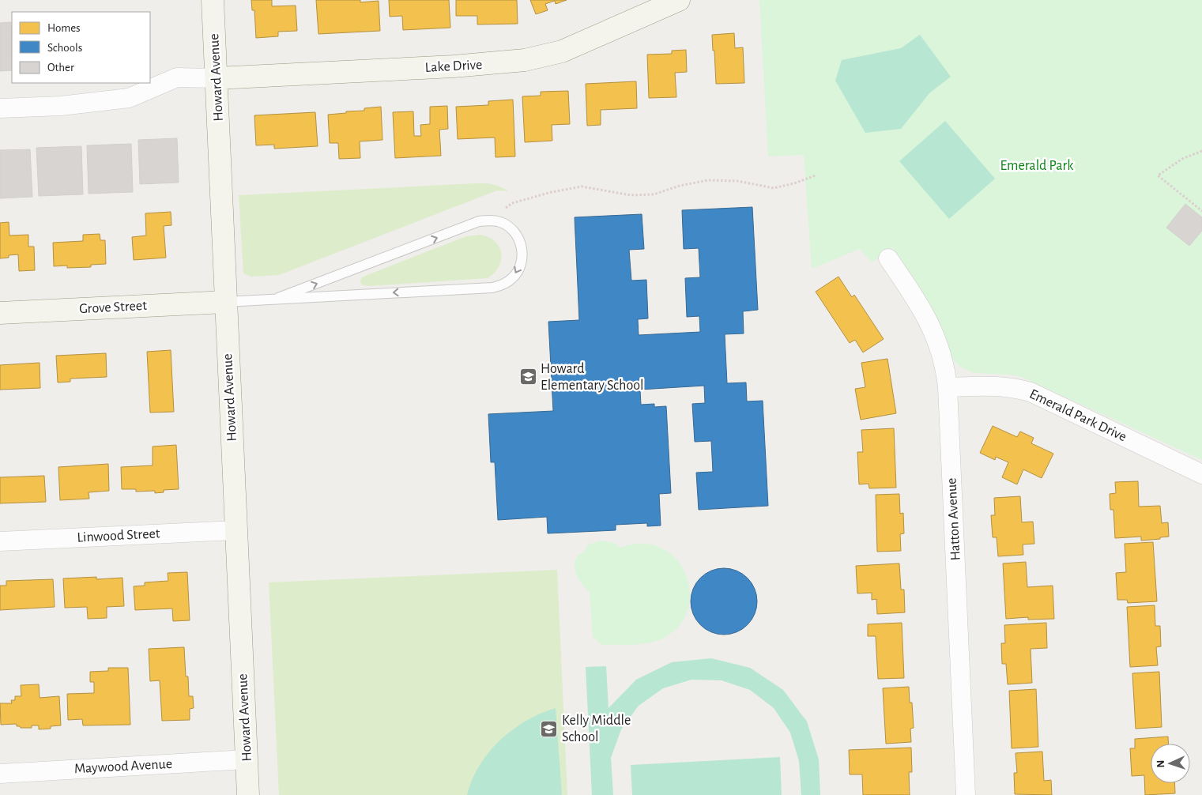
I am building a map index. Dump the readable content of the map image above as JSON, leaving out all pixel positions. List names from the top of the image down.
{
  "streets": {
    "street": [
      "Lake Drive",
      "Howard Avenue",
      "Grove Street",
      "Emerald Park Drive",
      "Hatton Avenue",
      "Linwood Street",
      "Maywood Avenue"
    ]
  },
  "crossings": [
    ["Lake Drive", "Howard Avenue"],
    ["Howard Avenue", "Grove Street"],
    ["Howard Avenue", "Linwood Street"],
    ["Howard Avenue", "Maywood Avenue"],
    ["Emerald Park Drive", "Hatton Avenue"]
  ],
  "parks": ["Emerald Park"],
  "places": {
    "school or university": ["Howard Elementary School", "Kelly Middle School"]
  },
  "legend": ["Homes", "Schools", "Other"],
  "north": "left"
}
